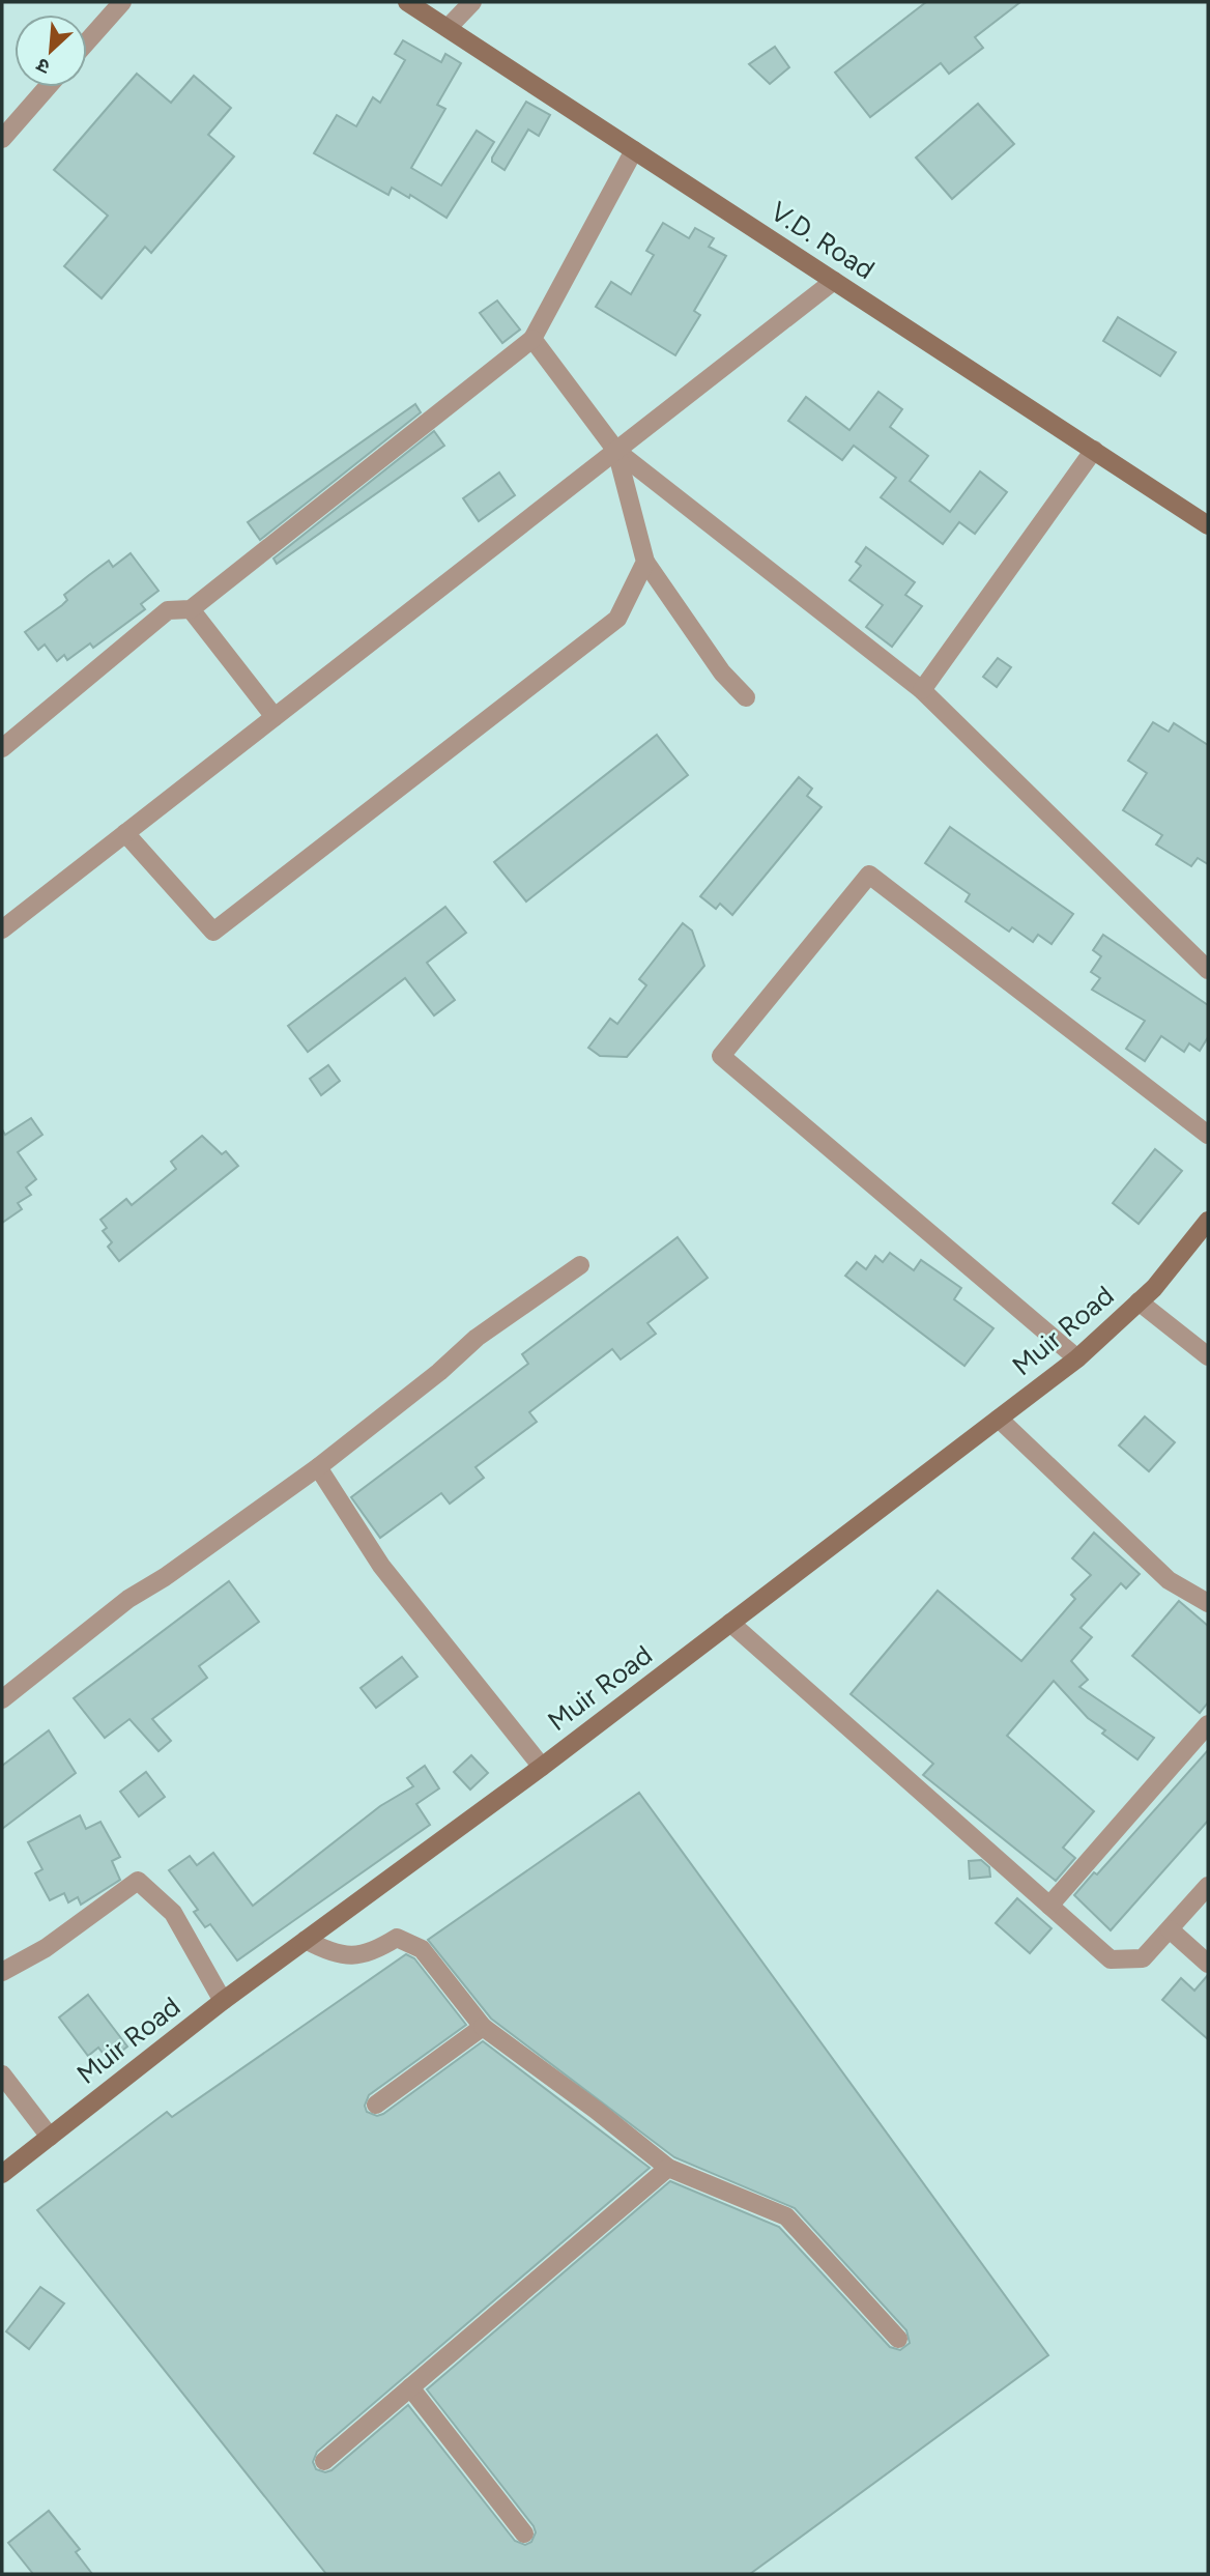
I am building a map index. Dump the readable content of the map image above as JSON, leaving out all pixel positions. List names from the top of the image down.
{
  "streets": {
    "main road": ["V.D. Road", "Muir Road"]
  },
  "north": "bottom left"
}
